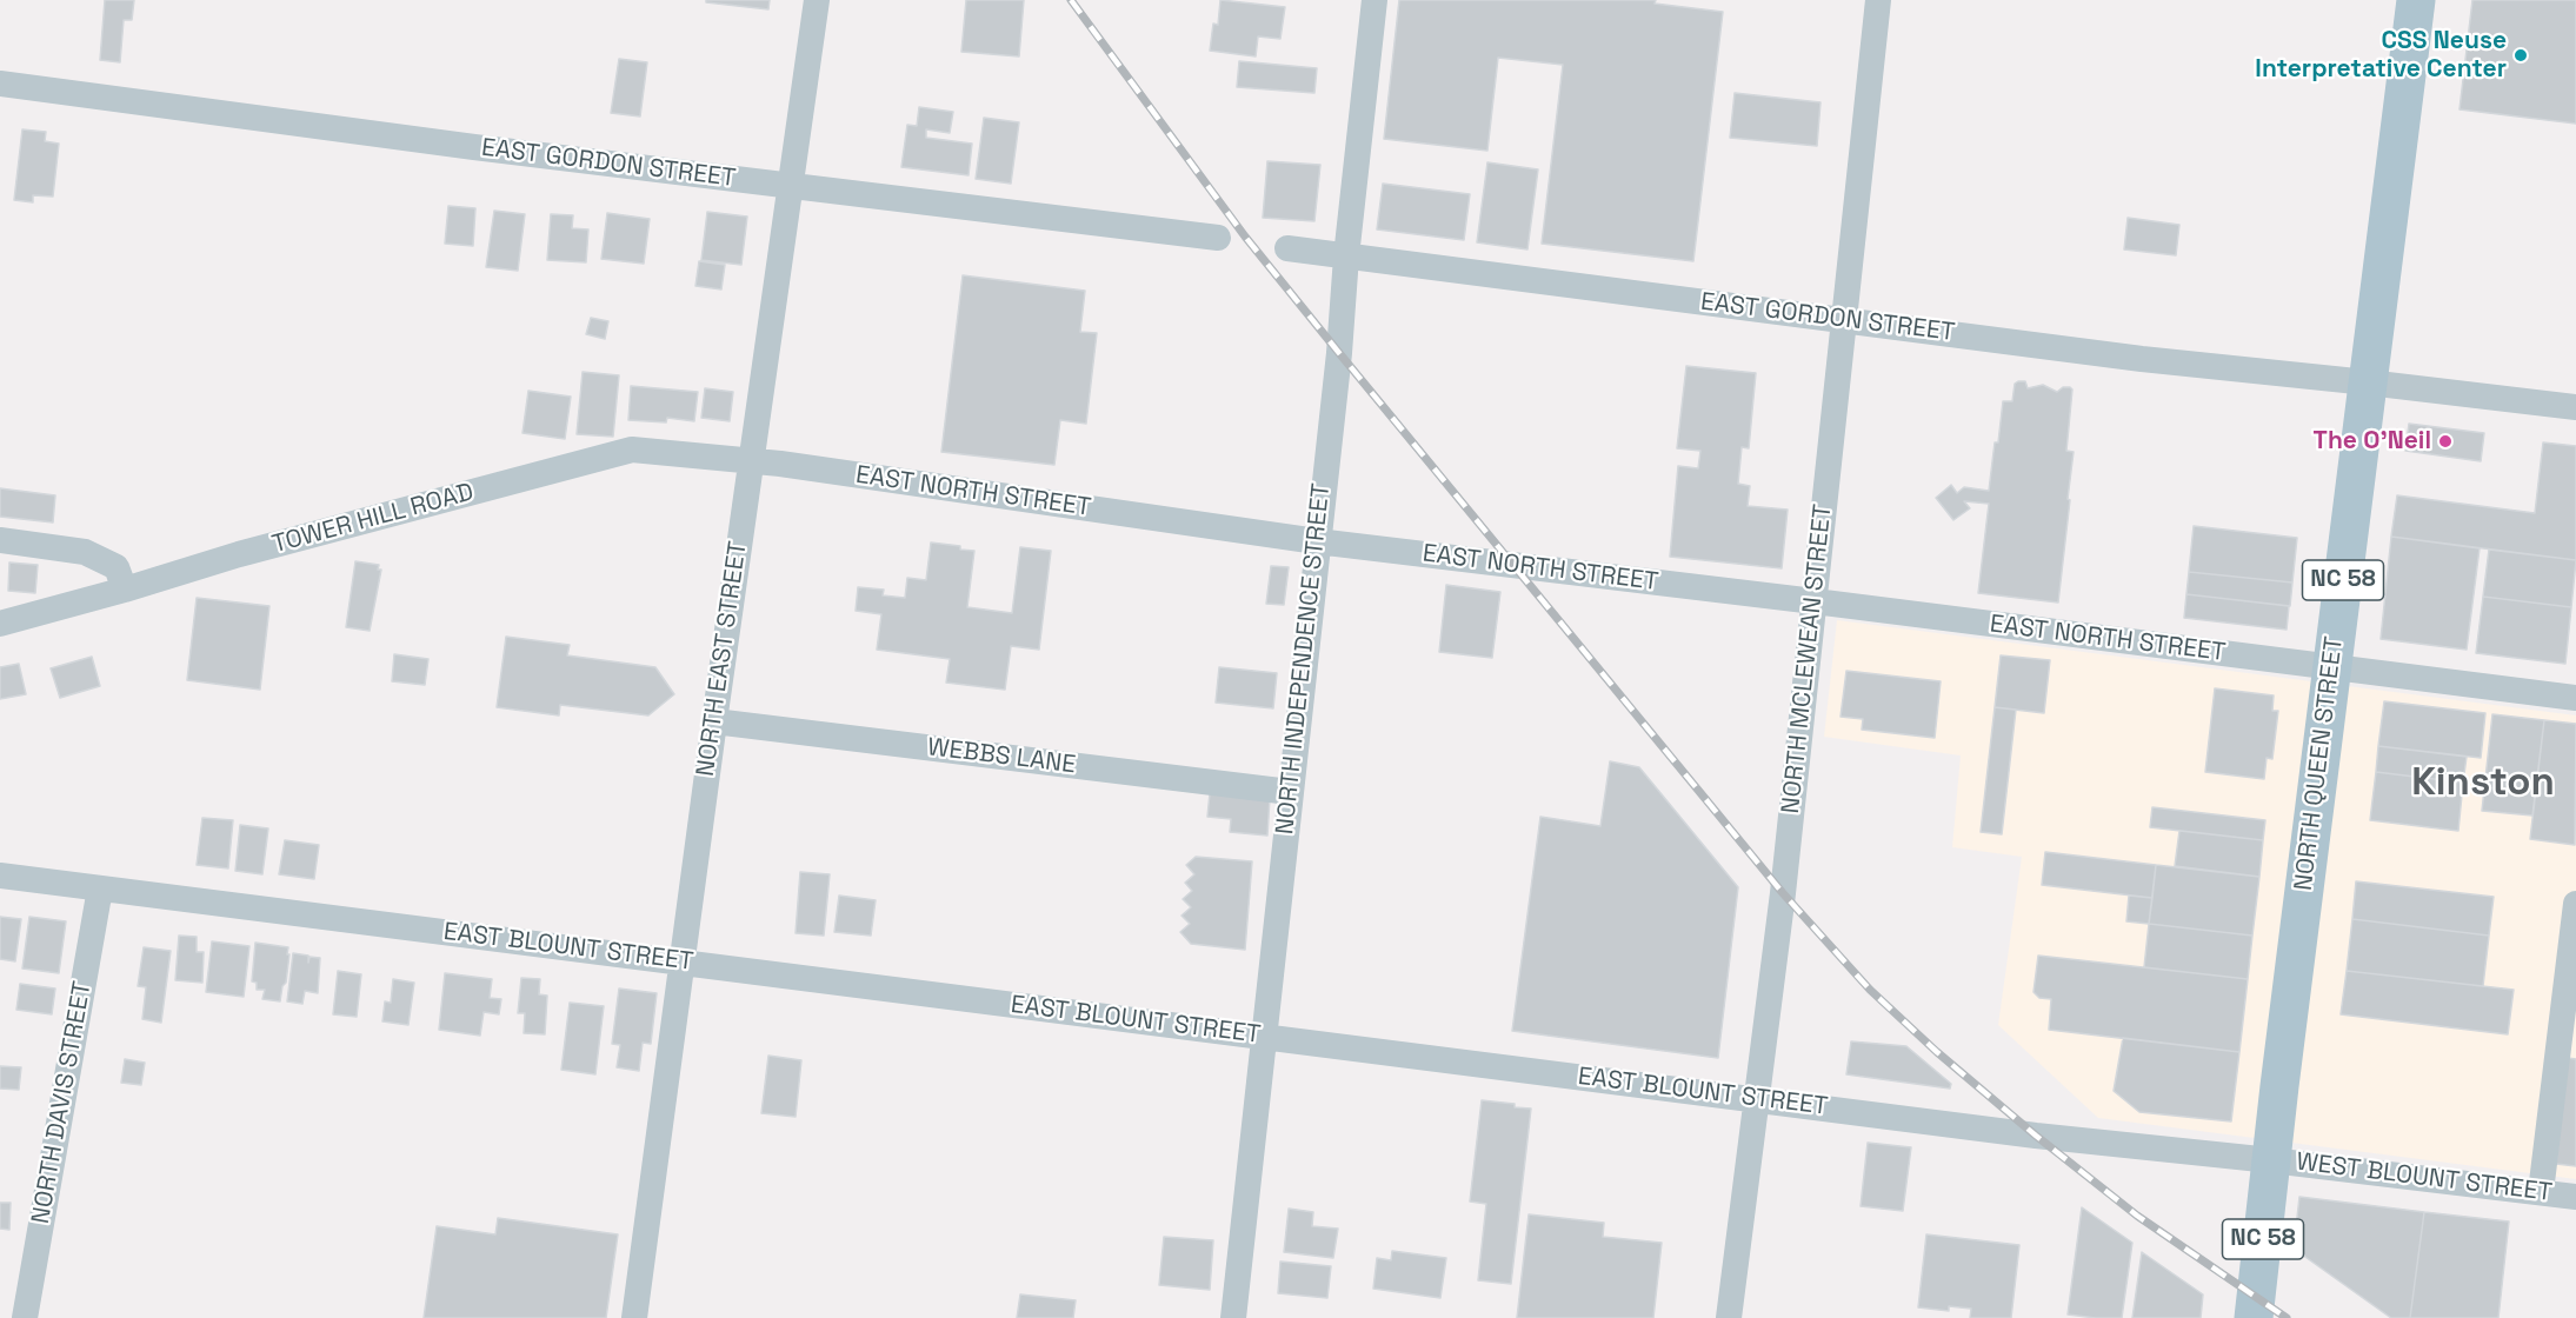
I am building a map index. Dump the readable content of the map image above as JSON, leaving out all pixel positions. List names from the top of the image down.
{
  "streets": {
    "main road": ["NC 58", "NORTH QUEEN STREET"],
    "street": [
      "EAST GORDON STREET",
      "EAST NORTH STREET",
      "TOWER HILL ROAD",
      "NORTH EAST STREET",
      "NORTH INDEPENDENCE STREET",
      "NORTH MCLEWEAN STREET",
      "WEBBS LANE",
      "EAST BLOUNT STREET",
      "NORTH DAVIS STREET",
      "WEST BLOUNT STREET"
    ]
  },
  "crossings": [
    ["EAST GORDON STREET", "NORTH EAST STREET"],
    ["EAST GORDON STREET", "NORTH INDEPENDENCE STREET"],
    ["EAST GORDON STREET", "NORTH MCLEWEAN STREET"],
    ["EAST GORDON STREET", "NORTH QUEEN STREET"],
    ["EAST NORTH STREET", "TOWER HILL ROAD"],
    ["EAST NORTH STREET", "NORTH EAST STREET"],
    ["EAST NORTH STREET", "NORTH INDEPENDENCE STREET"],
    ["EAST NORTH STREET", "NORTH MCLEWEAN STREET"],
    ["EAST NORTH STREET", "NORTH QUEEN STREET"],
    ["TOWER HILL ROAD", "NORTH EAST STREET"],
    ["NORTH EAST STREET", "WEBBS LANE"],
    ["NORTH EAST STREET", "EAST BLOUNT STREET"],
    ["NORTH INDEPENDENCE STREET", "WEBBS LANE"],
    ["NORTH INDEPENDENCE STREET", "EAST BLOUNT STREET"],
    ["NORTH MCLEWEAN STREET", "EAST BLOUNT STREET"],
    ["NORTH QUEEN STREET", "EAST BLOUNT STREET"],
    ["NORTH QUEEN STREET", "WEST BLOUNT STREET"],
    ["EAST BLOUNT STREET", "NORTH DAVIS STREET"],
    ["EAST BLOUNT STREET", "WEST BLOUNT STREET"]
  ],
  "districts": ["Kinston"],
  "places": ["CSS Neuse Interpretative Center", "The O'Neil"]
}
